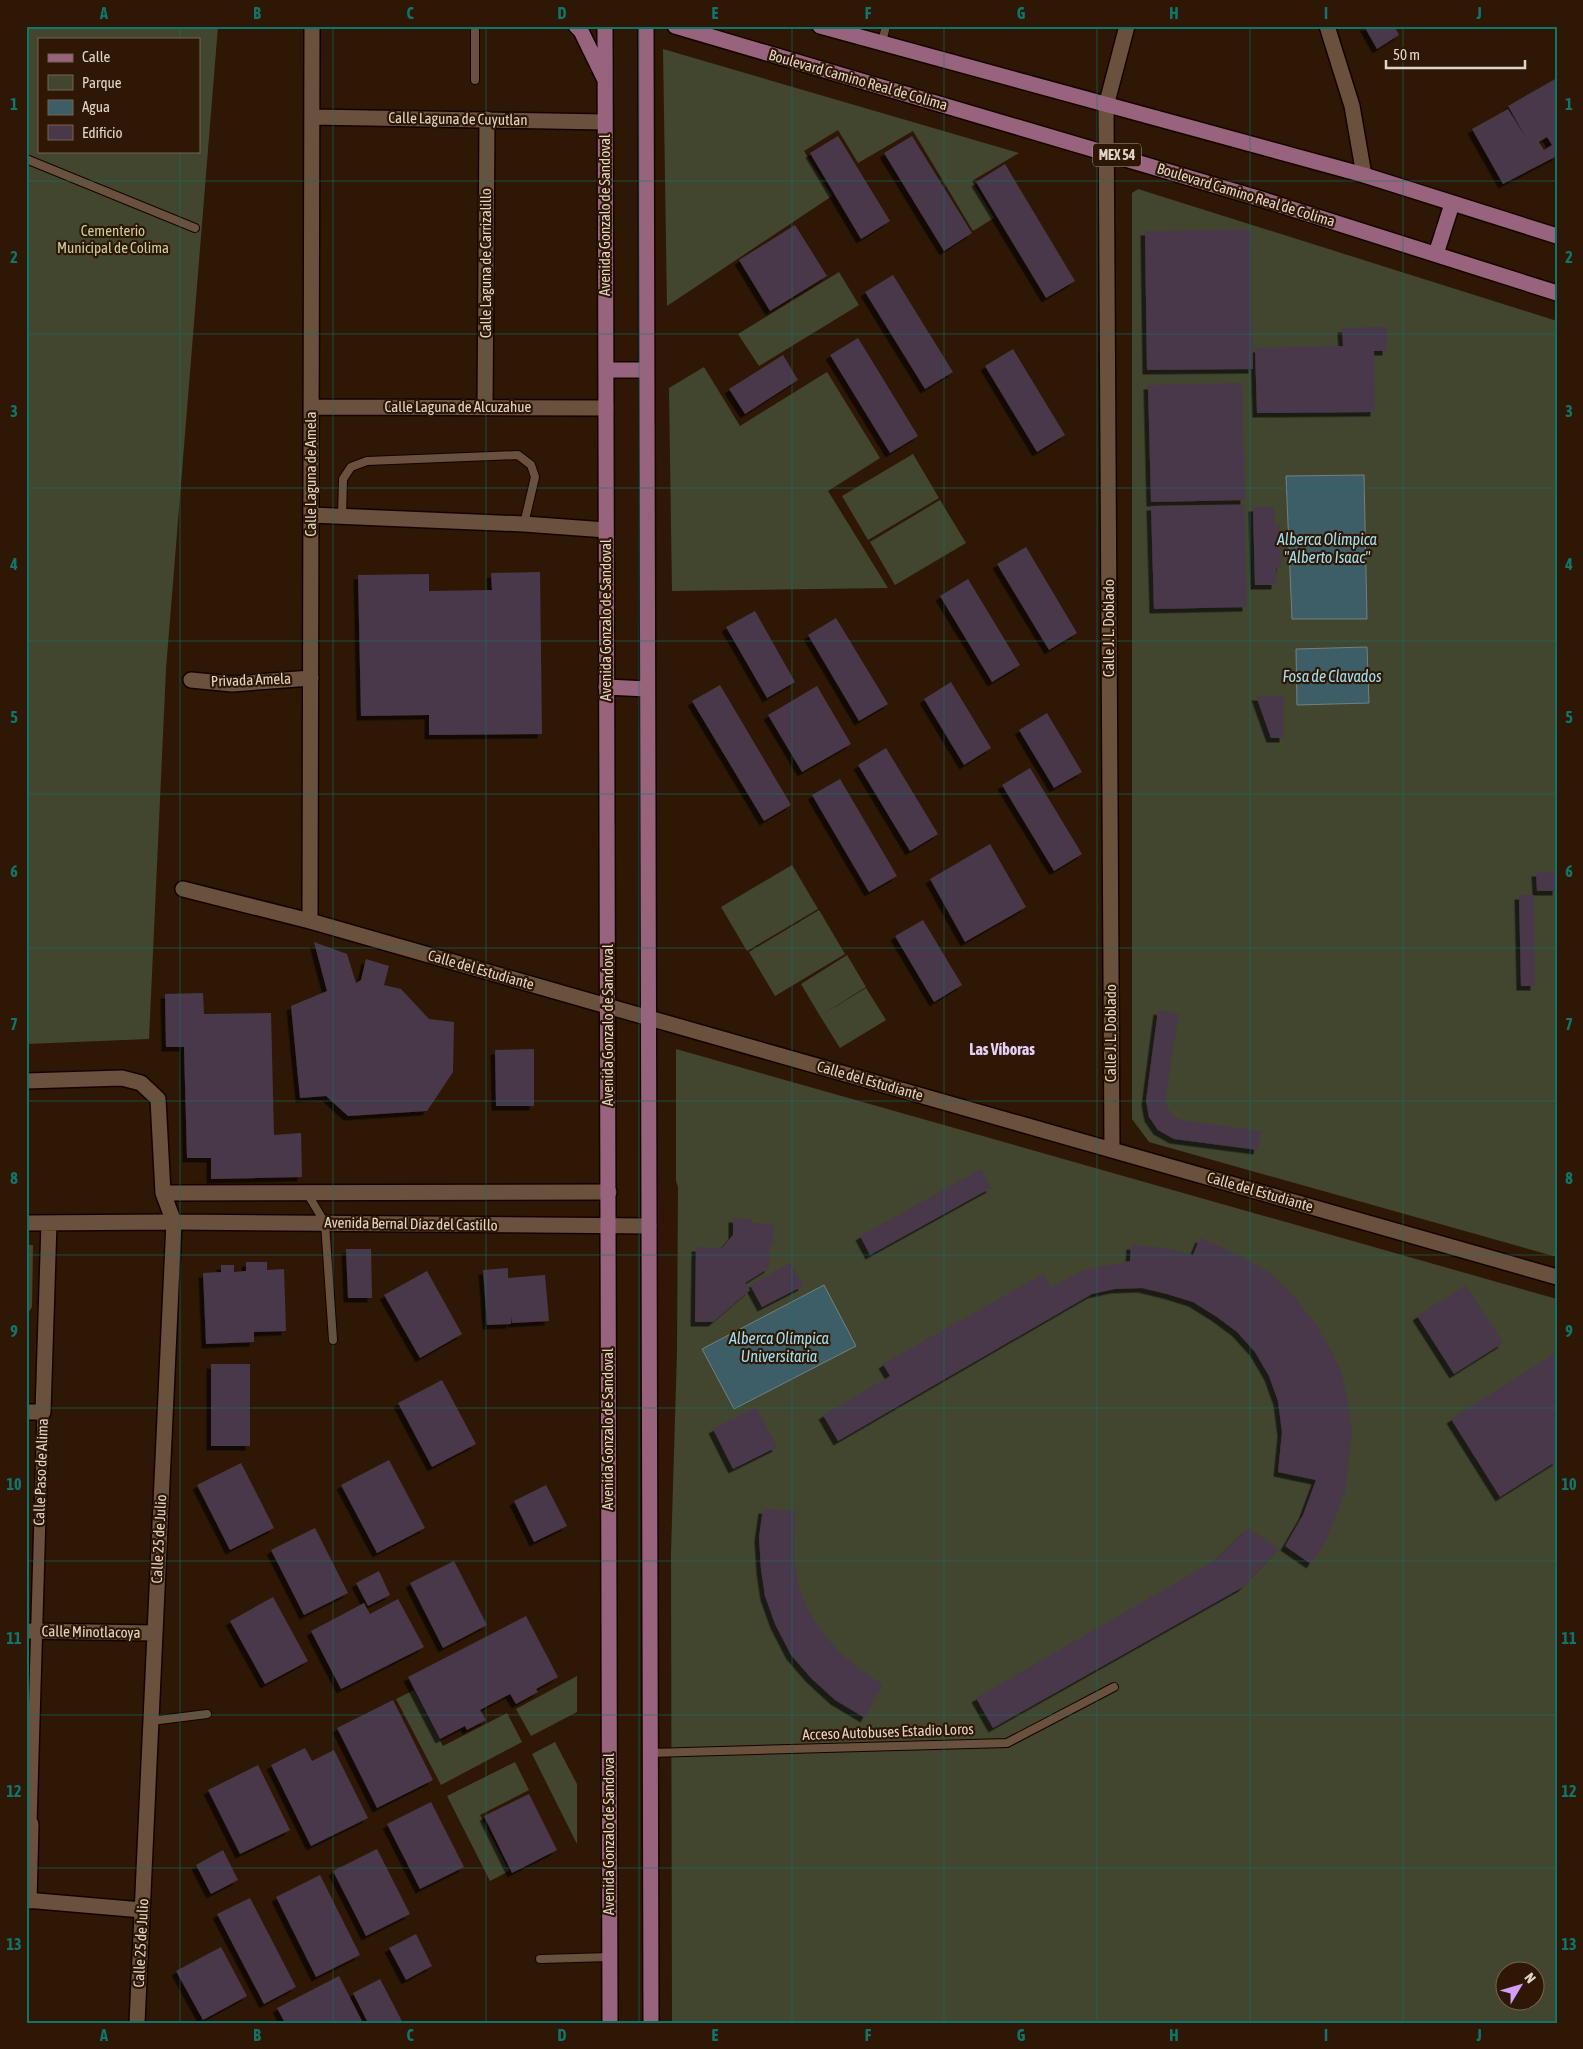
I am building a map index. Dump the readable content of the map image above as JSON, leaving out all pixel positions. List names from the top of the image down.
{
  "streets": {
    "main road": ["Boulevard Camino Real de Colima", "MEX 54", "Avenida Gonzalo de Sandoval"],
    "street": [
      "Calle Laguna de Cuyutlan",
      "Calle Laguna de Carrizalillo",
      "Calle Laguna de Alcuzahue",
      "Calle Laguna de Amela",
      "Calle J. L. Doblado",
      "Privada Amela",
      "Calle del Estudiante",
      "Avenida Bernal Díaz del Castillo",
      "Calle Paso de Alima",
      "Calle 25 de Julio",
      "Calle Minotlacoya"
    ],
    "lane": ["Acceso Autobuses Estadio Loros"]
  },
  "crossings": [
    ["Boulevard Camino Real de Colima", "Calle J. L. Doblado"],
    ["Calle Laguna de Cuyutlan", "Avenida Gonzalo de Sandoval"],
    ["Calle Laguna de Cuyutlan", "Calle Laguna de Carrizalillo"],
    ["Calle Laguna de Cuyutlan", "Calle Laguna de Amela"],
    ["Avenida Gonzalo de Sandoval", "Calle Laguna de Alcuzahue"],
    ["Avenida Gonzalo de Sandoval", "Calle del Estudiante"],
    ["Avenida Gonzalo de Sandoval", "Avenida Bernal Díaz del Castillo"],
    ["Calle Laguna de Carrizalillo", "Calle Laguna de Alcuzahue"],
    ["Calle Laguna de Alcuzahue", "Calle Laguna de Amela"],
    ["Calle Laguna de Amela", "Privada Amela"],
    ["Calle Laguna de Amela", "Calle del Estudiante"],
    ["Calle J. L. Doblado", "Calle del Estudiante"],
    ["Avenida Bernal Díaz del Castillo", "Calle Paso de Alima"],
    ["Avenida Bernal Díaz del Castillo", "Calle 25 de Julio"],
    ["Calle Paso de Alima", "Calle Minotlacoya"],
    ["Calle 25 de Julio", "Calle Minotlacoya"]
  ],
  "districts": ["Las Víboras"],
  "water": ["Alberca Olímpica \"Alberto Isaac\"", "Fosa de Clavados", "Alberca Olímpica Universitaria"],
  "parks": ["Cementerio Municipal de Colima"],
  "legend": [
    "Calle",
    "Parque",
    "Agua",
    "Edificio"
  ],
  "scale_bar": "50 m",
  "north": "top right",
  "grid": {
    "columns": [
      "A",
      "B",
      "C",
      "D",
      "E",
      "F",
      "G",
      "H",
      "I",
      "J"
    ],
    "rows": [
      "1",
      "2",
      "3",
      "4",
      "5",
      "6",
      "7",
      "8",
      "9",
      "10",
      "11",
      "12",
      "13"
    ]
  }
}
